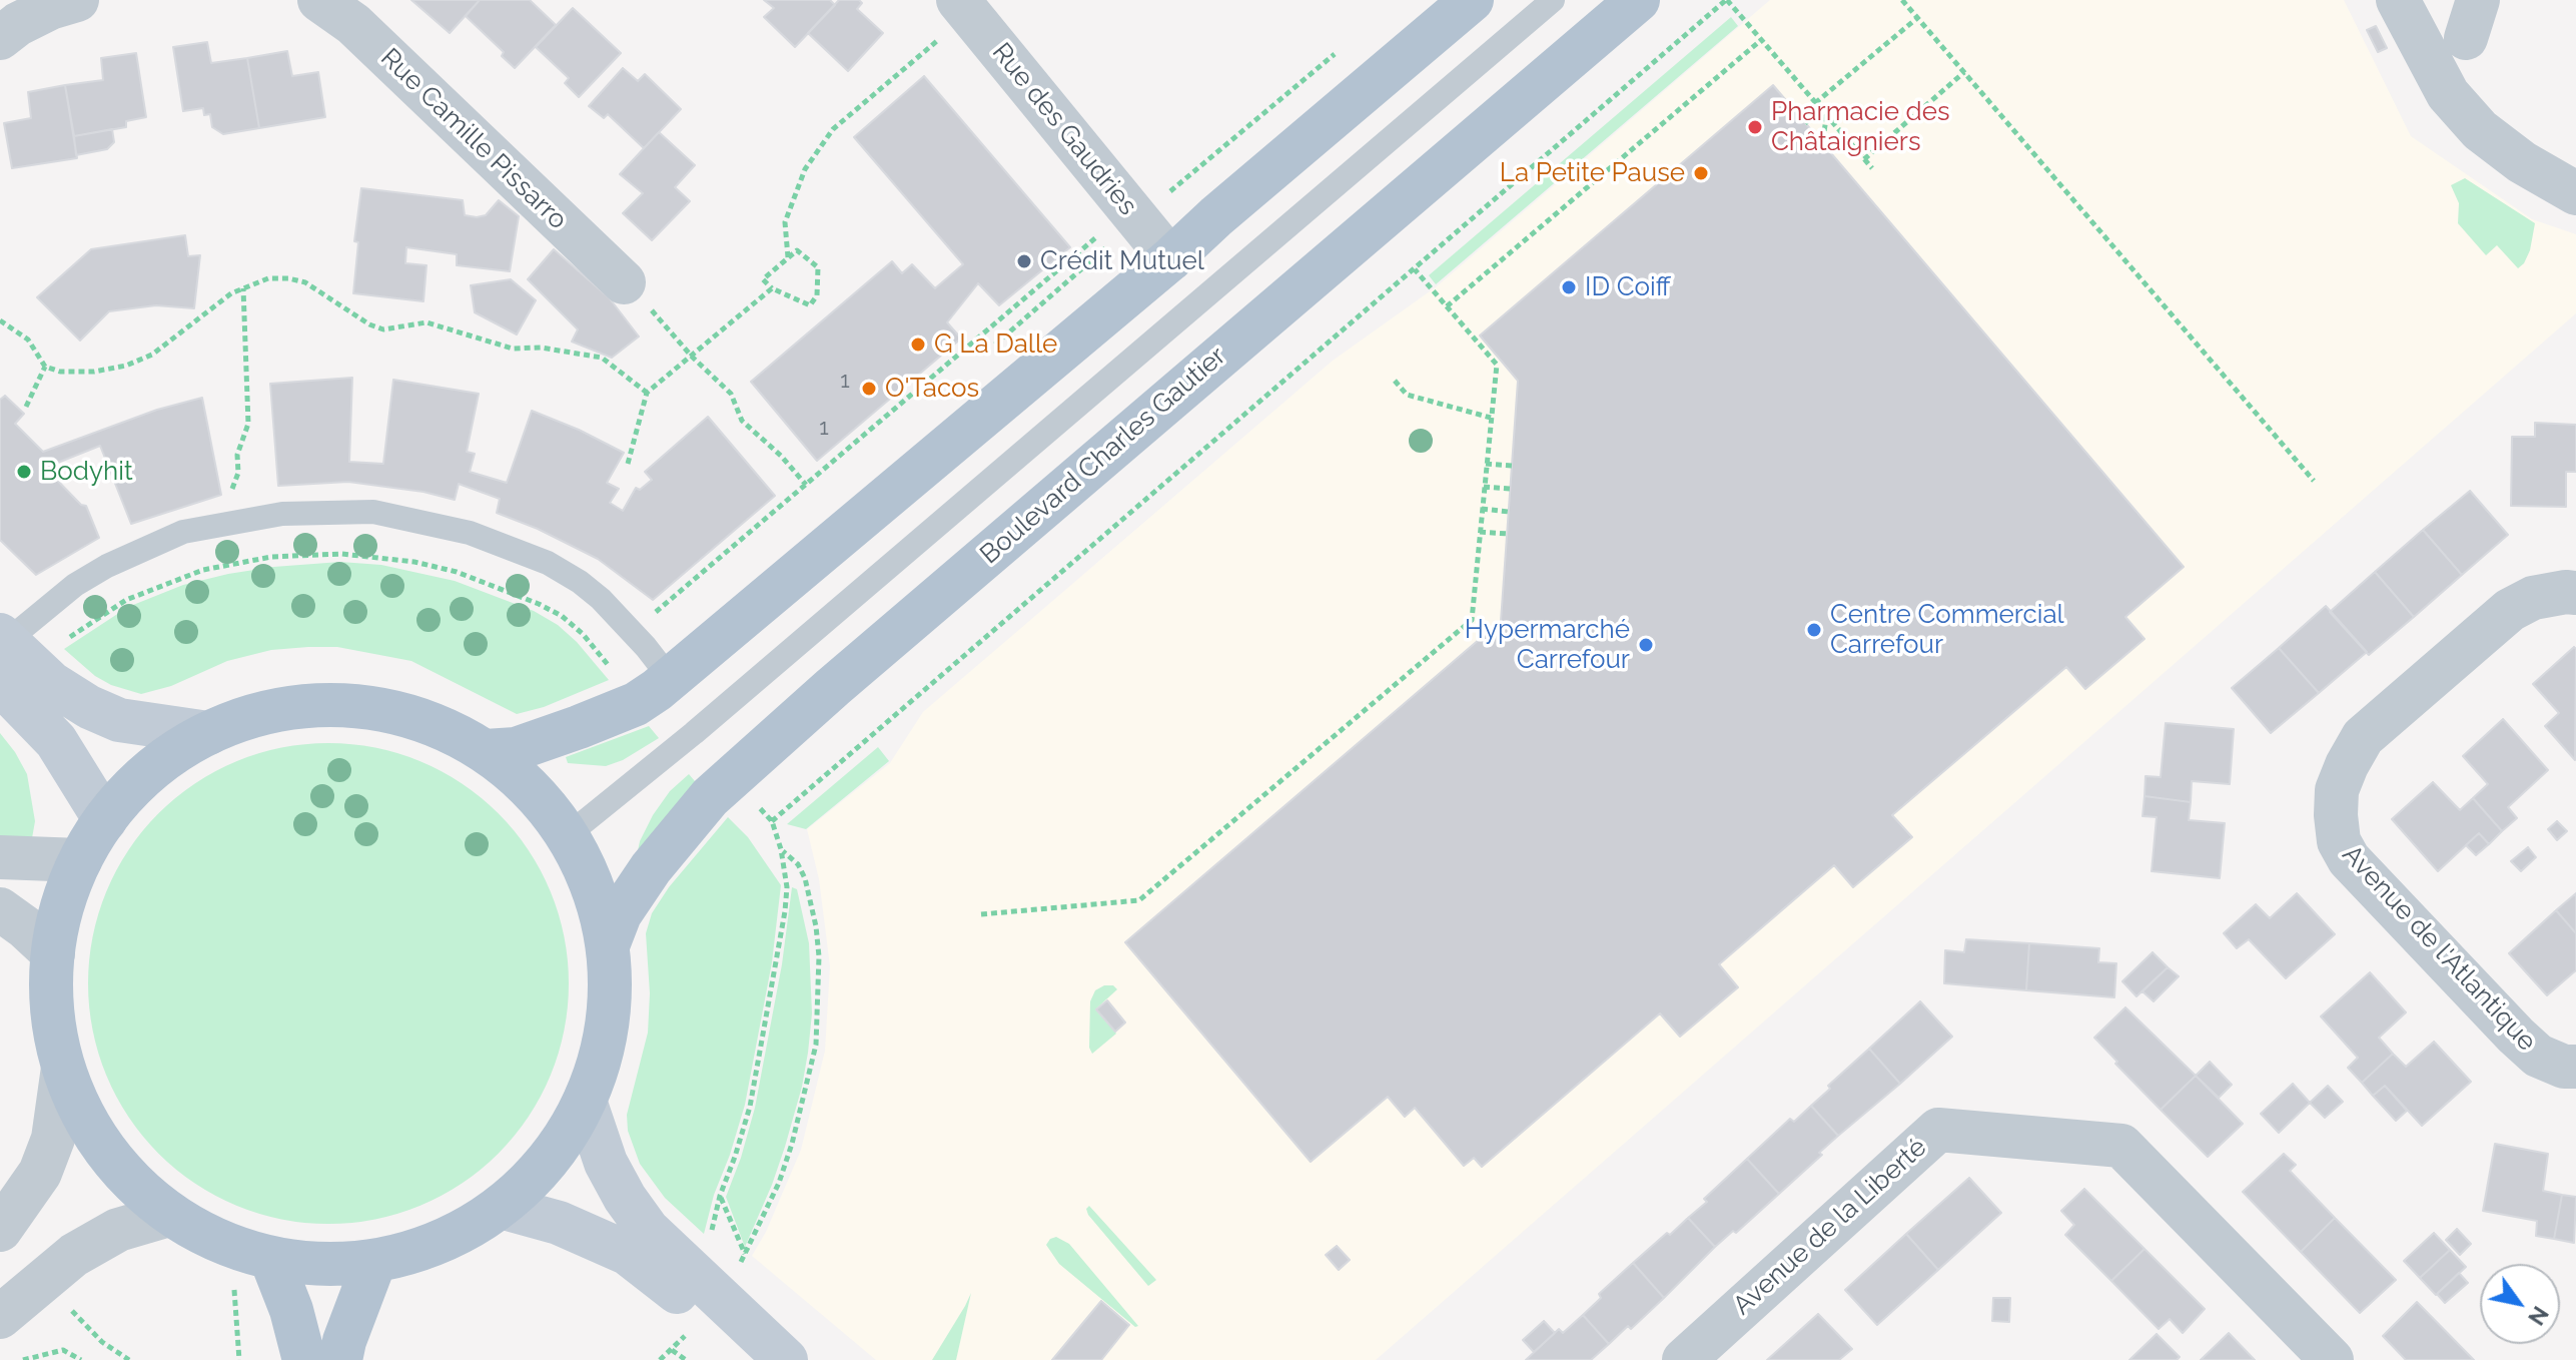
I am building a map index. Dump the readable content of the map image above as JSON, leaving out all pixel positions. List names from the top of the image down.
{
  "streets": {
    "main road": ["Boulevard Charles Gautier"],
    "street": [
      "Rue des Gaudries",
      "Rue Camille Pissarro",
      "Avenue de l'Atlantique",
      "Avenue de la Liberté"
    ]
  },
  "places": [
    "Pharmacie des Châtaigniers",
    "La Petite Pause",
    "Crédit Mutuel",
    "ID Coiff",
    "G La Dalle",
    "O'Tacos",
    "Bodyhit",
    "Centre Commercial Carrefour",
    "Hypermarché Carrefour"
  ],
  "house_numbers": ["1", "1"],
  "north": "bottom right"
}
